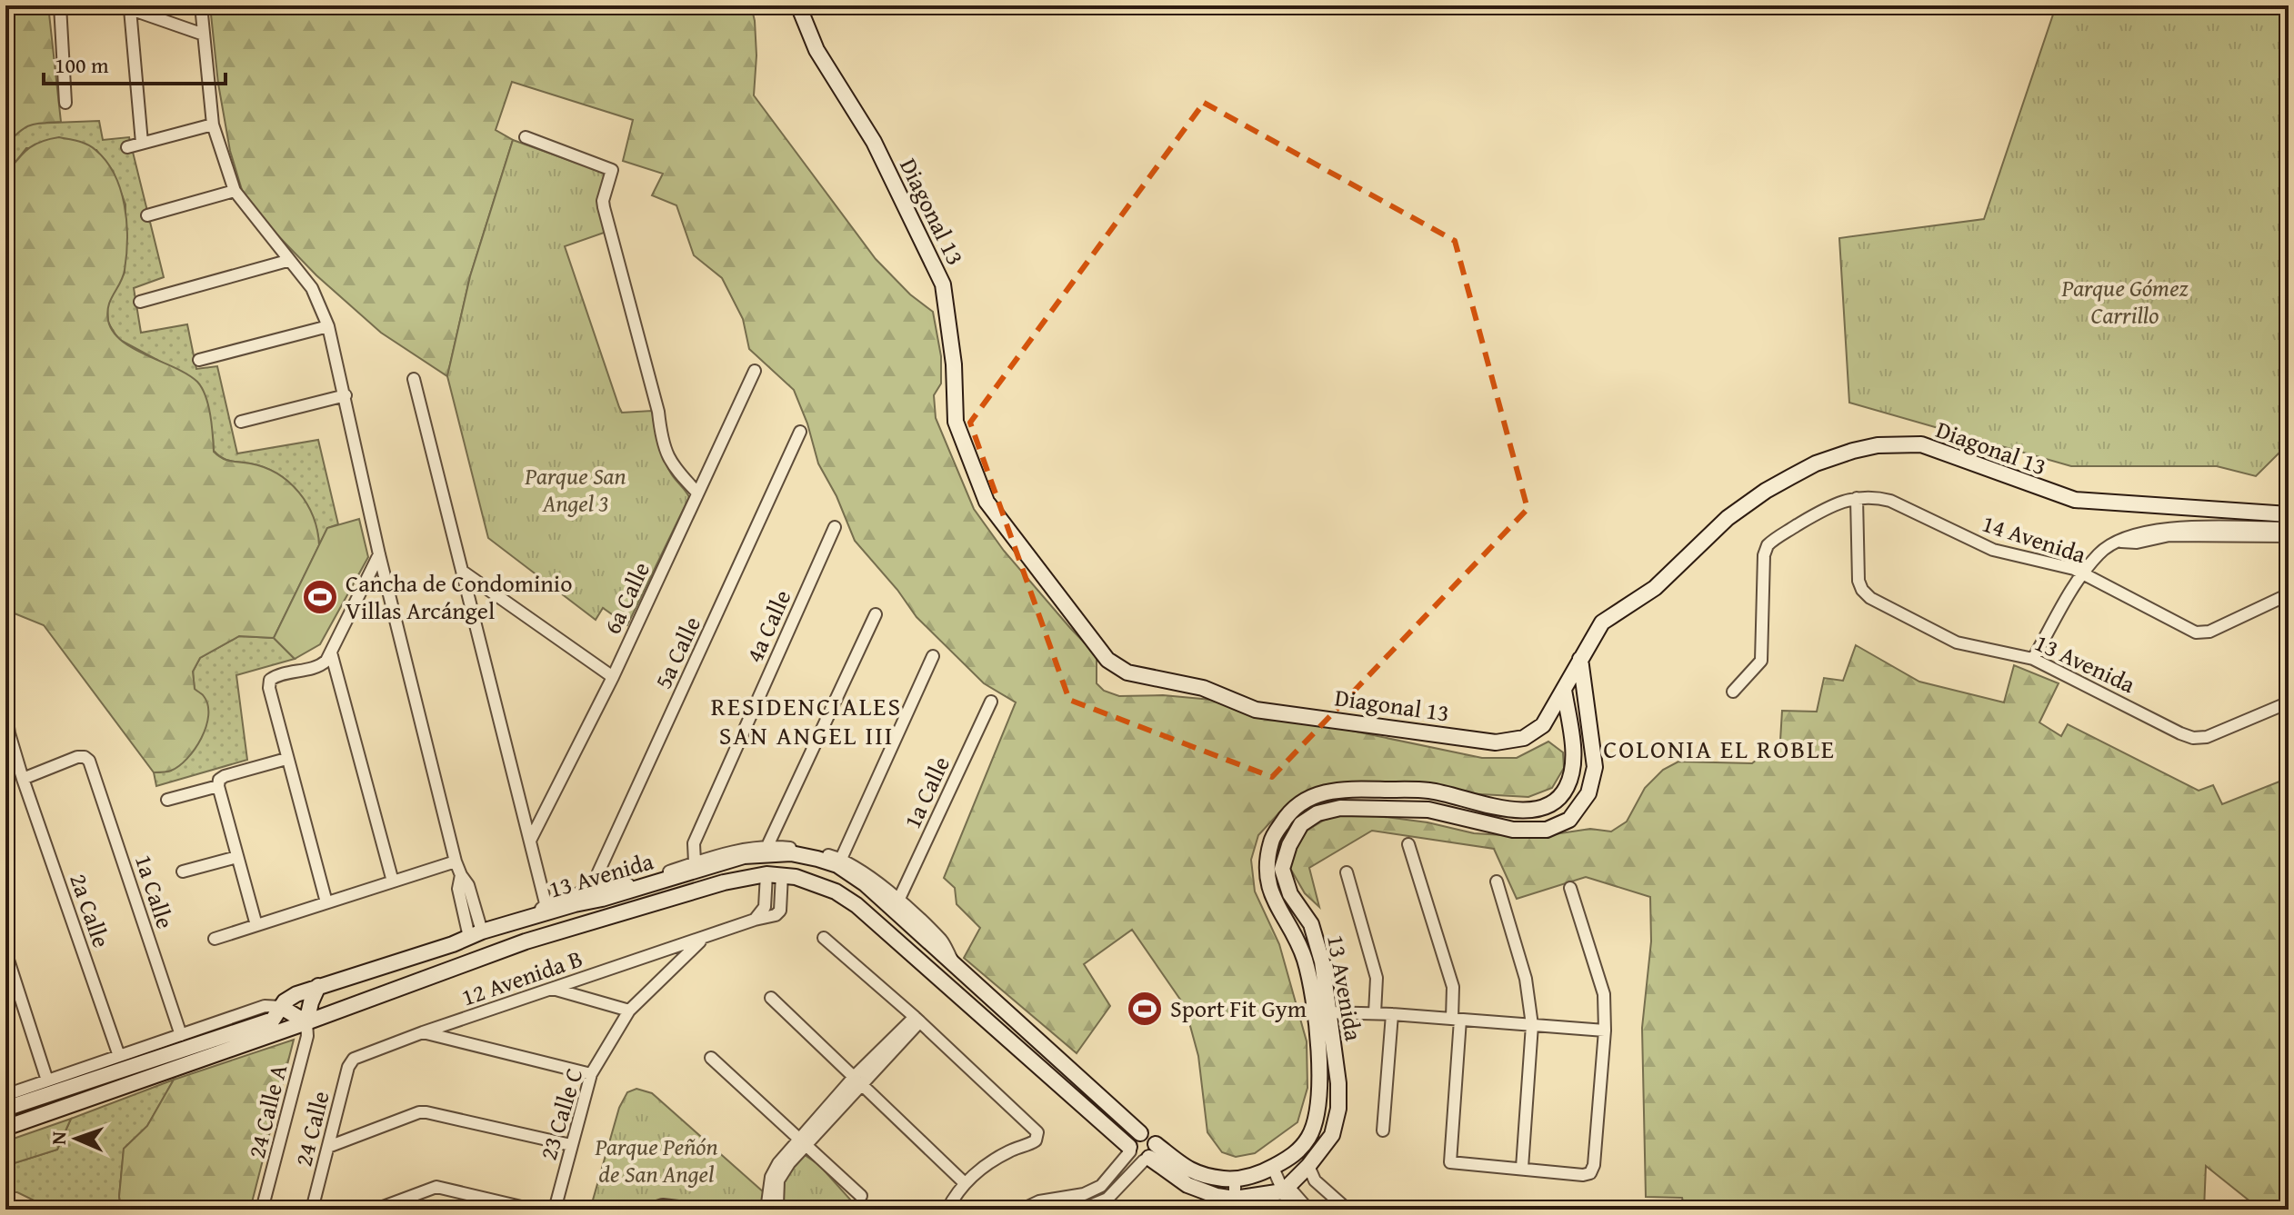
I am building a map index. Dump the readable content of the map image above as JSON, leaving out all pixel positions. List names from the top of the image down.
{
  "streets": {
    "street": [
      "Diagonal 13",
      "14 Avenida",
      "6a Calle",
      "4a Calle",
      "5a Calle",
      "13 Avenida",
      "1a Calle",
      "2a Calle",
      "12 Avenida B",
      "24 Calle A",
      "23 Calle C",
      "24 Calle"
    ]
  },
  "crossings": [
    ["Diagonal 13", "13 Avenida"],
    ["14 Avenida", "13 Avenida"],
    ["5a Calle", "13 Avenida"],
    ["13 Avenida", "12 Avenida B"],
    ["13 Avenida", "24 Calle A"],
    ["1a Calle", "2a Calle"],
    ["12 Avenida B", "23 Calle C"],
    ["12 Avenida B", "24 Calle"]
  ],
  "districts": ["RESIDENCIALES SAN ANGEL III", "COLONIA EL ROBLE"],
  "parks": ["Parque Gómez Carrillo", "Parque San Angel 3", "Parque Peñón de San Angel"],
  "places": {
    "sports": ["Cancha de Condominio Villas Arcángel", "Sport Fit Gym"]
  },
  "scale_bar": "100 m",
  "north": "left"
}
